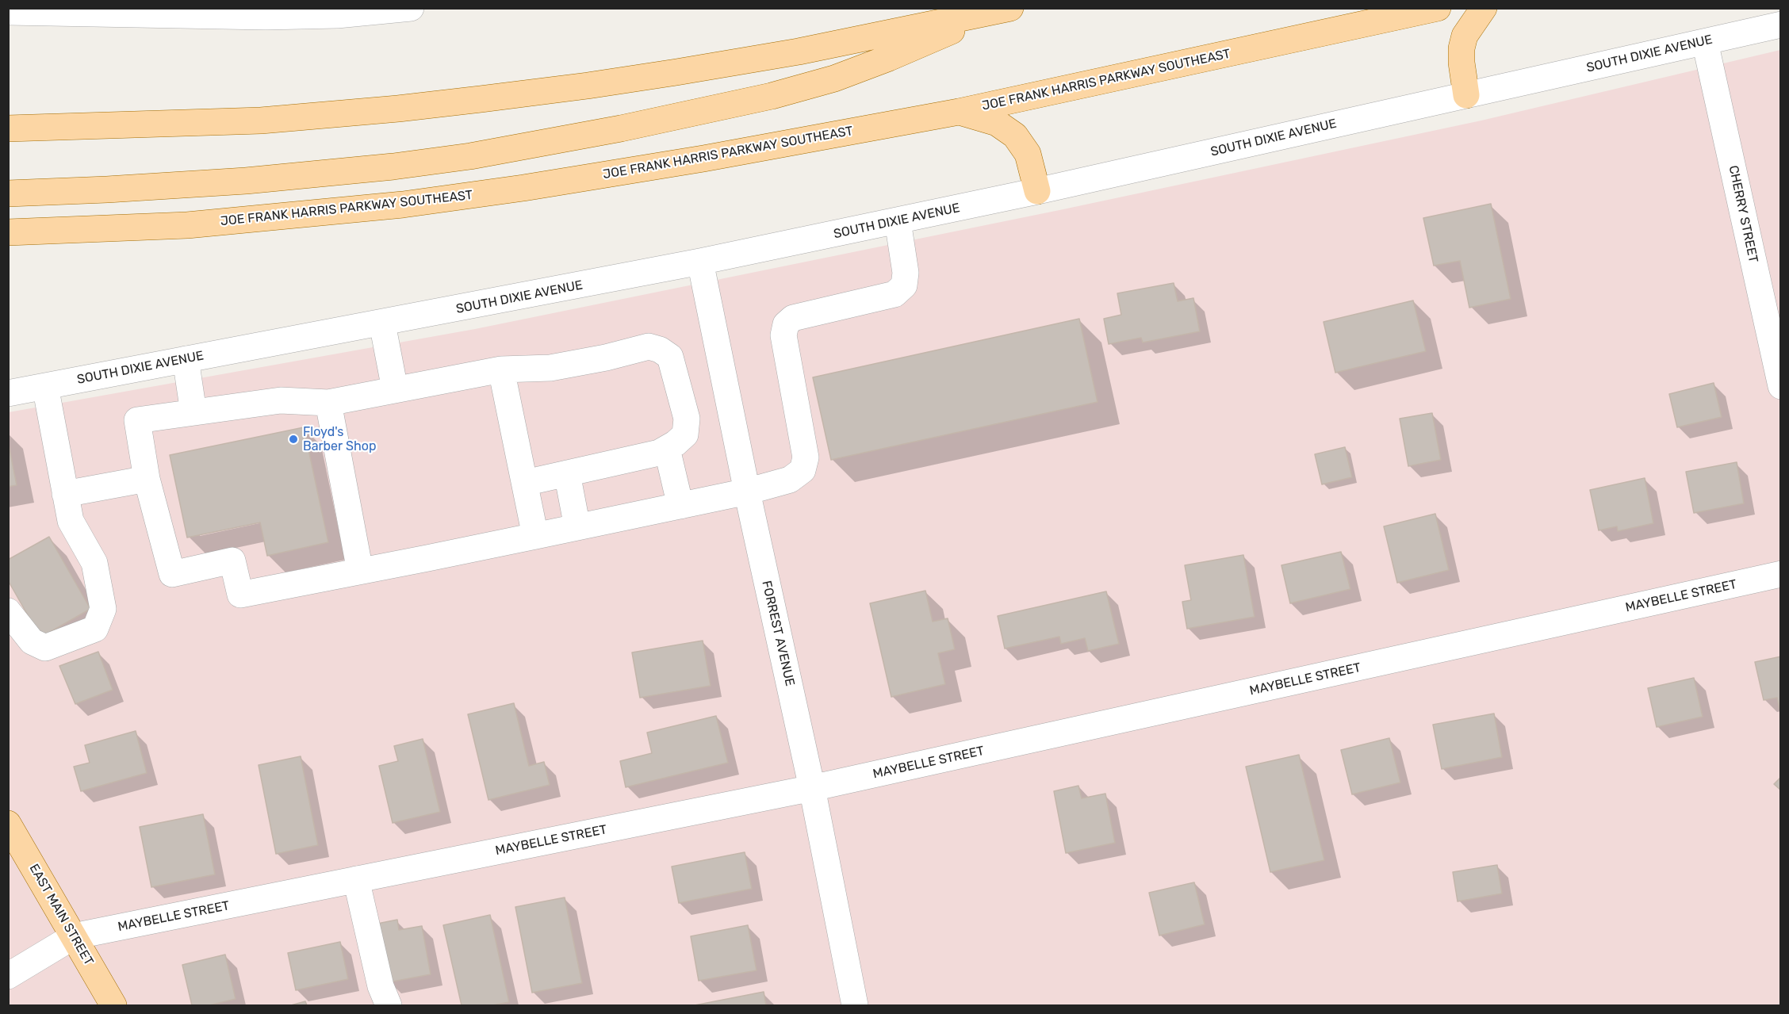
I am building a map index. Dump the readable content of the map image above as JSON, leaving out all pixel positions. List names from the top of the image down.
{
  "streets": {
    "main road": ["JOE FRANK HARRIS PARKWAY SOUTHEAST", "EAST MAIN STREET"],
    "street": [
      "SOUTH DIXIE AVENUE",
      "CHERRY STREET",
      "MAYBELLE STREET",
      "FORREST AVENUE"
    ]
  },
  "crossings": [
    ["SOUTH DIXIE AVENUE", "CHERRY STREET"],
    ["SOUTH DIXIE AVENUE", "FORREST AVENUE"],
    ["MAYBELLE STREET", "FORREST AVENUE"],
    ["MAYBELLE STREET", "EAST MAIN STREET"]
  ],
  "places": ["Floyd's Barber Shop"]
}
